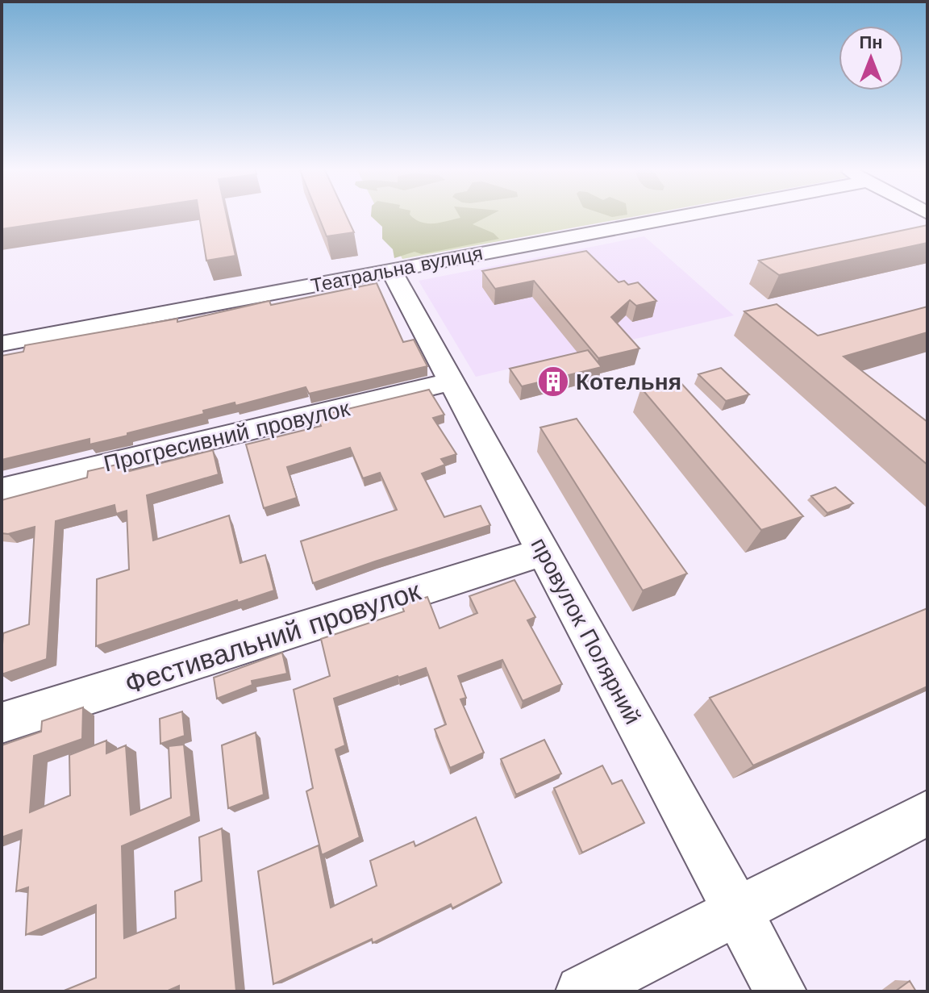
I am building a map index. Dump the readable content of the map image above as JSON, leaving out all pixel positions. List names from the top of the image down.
{
  "streets": {
    "street": [
      "Театральна вулиця",
      "Прогресивний провулок",
      "провулок Полярний",
      "Фестивальний провулок"
    ]
  },
  "crossings": [
    ["Театральна вулиця", "провулок Полярний"],
    ["Прогресивний провулок", "провулок Полярний"],
    ["провулок Полярний", "Фестивальний провулок"]
  ],
  "places": {
    "building": ["Котельня"]
  },
  "north": "top"
}
